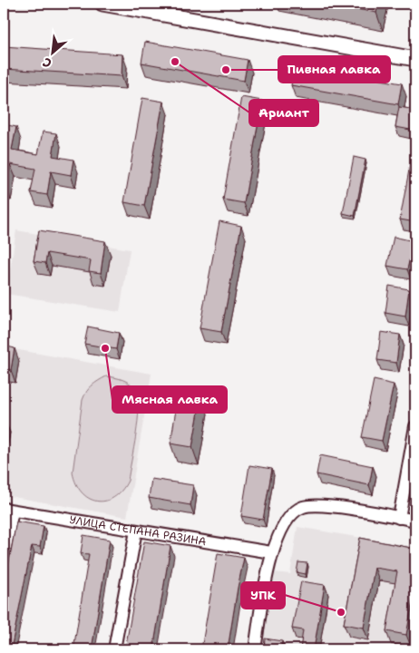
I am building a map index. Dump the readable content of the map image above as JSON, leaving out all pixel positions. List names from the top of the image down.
{
  "streets": {
    "street": ["УЛИЦА СТЕПАНА РАЗИНА"]
  },
  "places": [
    "Ариант",
    "Пивная лавка",
    "Мясная лавка",
    "УПК"
  ],
  "north": "bottom left"
}
